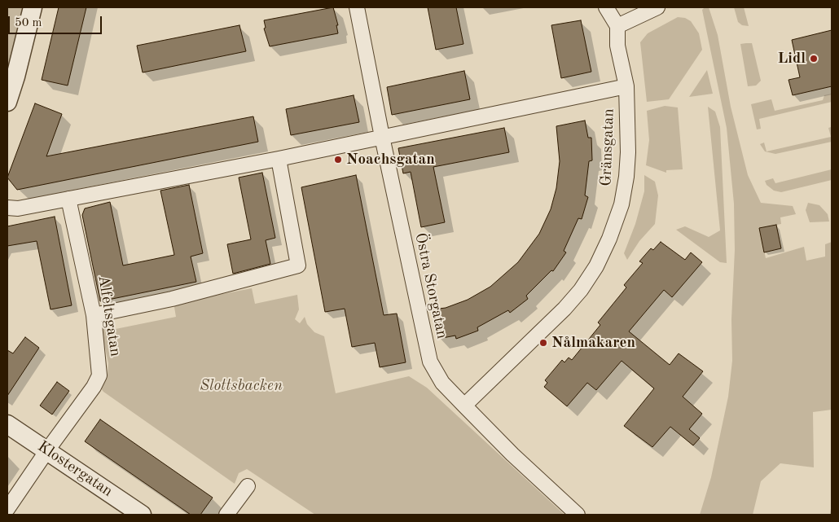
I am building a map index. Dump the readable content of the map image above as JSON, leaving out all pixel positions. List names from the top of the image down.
{
  "streets": {
    "street": [
      "Gränsgatan",
      "Östra Storgatan",
      "Alfeltsgatan",
      "Klostergatan"
    ]
  },
  "crossings": [
    ["Gränsgatan", "Östra Storgatan"],
    ["Alfeltsgatan", "Klostergatan"]
  ],
  "parks": ["Slottsbacken"],
  "places": ["Lidl", "Noachsgatan", "Nålmakaren"],
  "scale_bar": "50 m"
}
